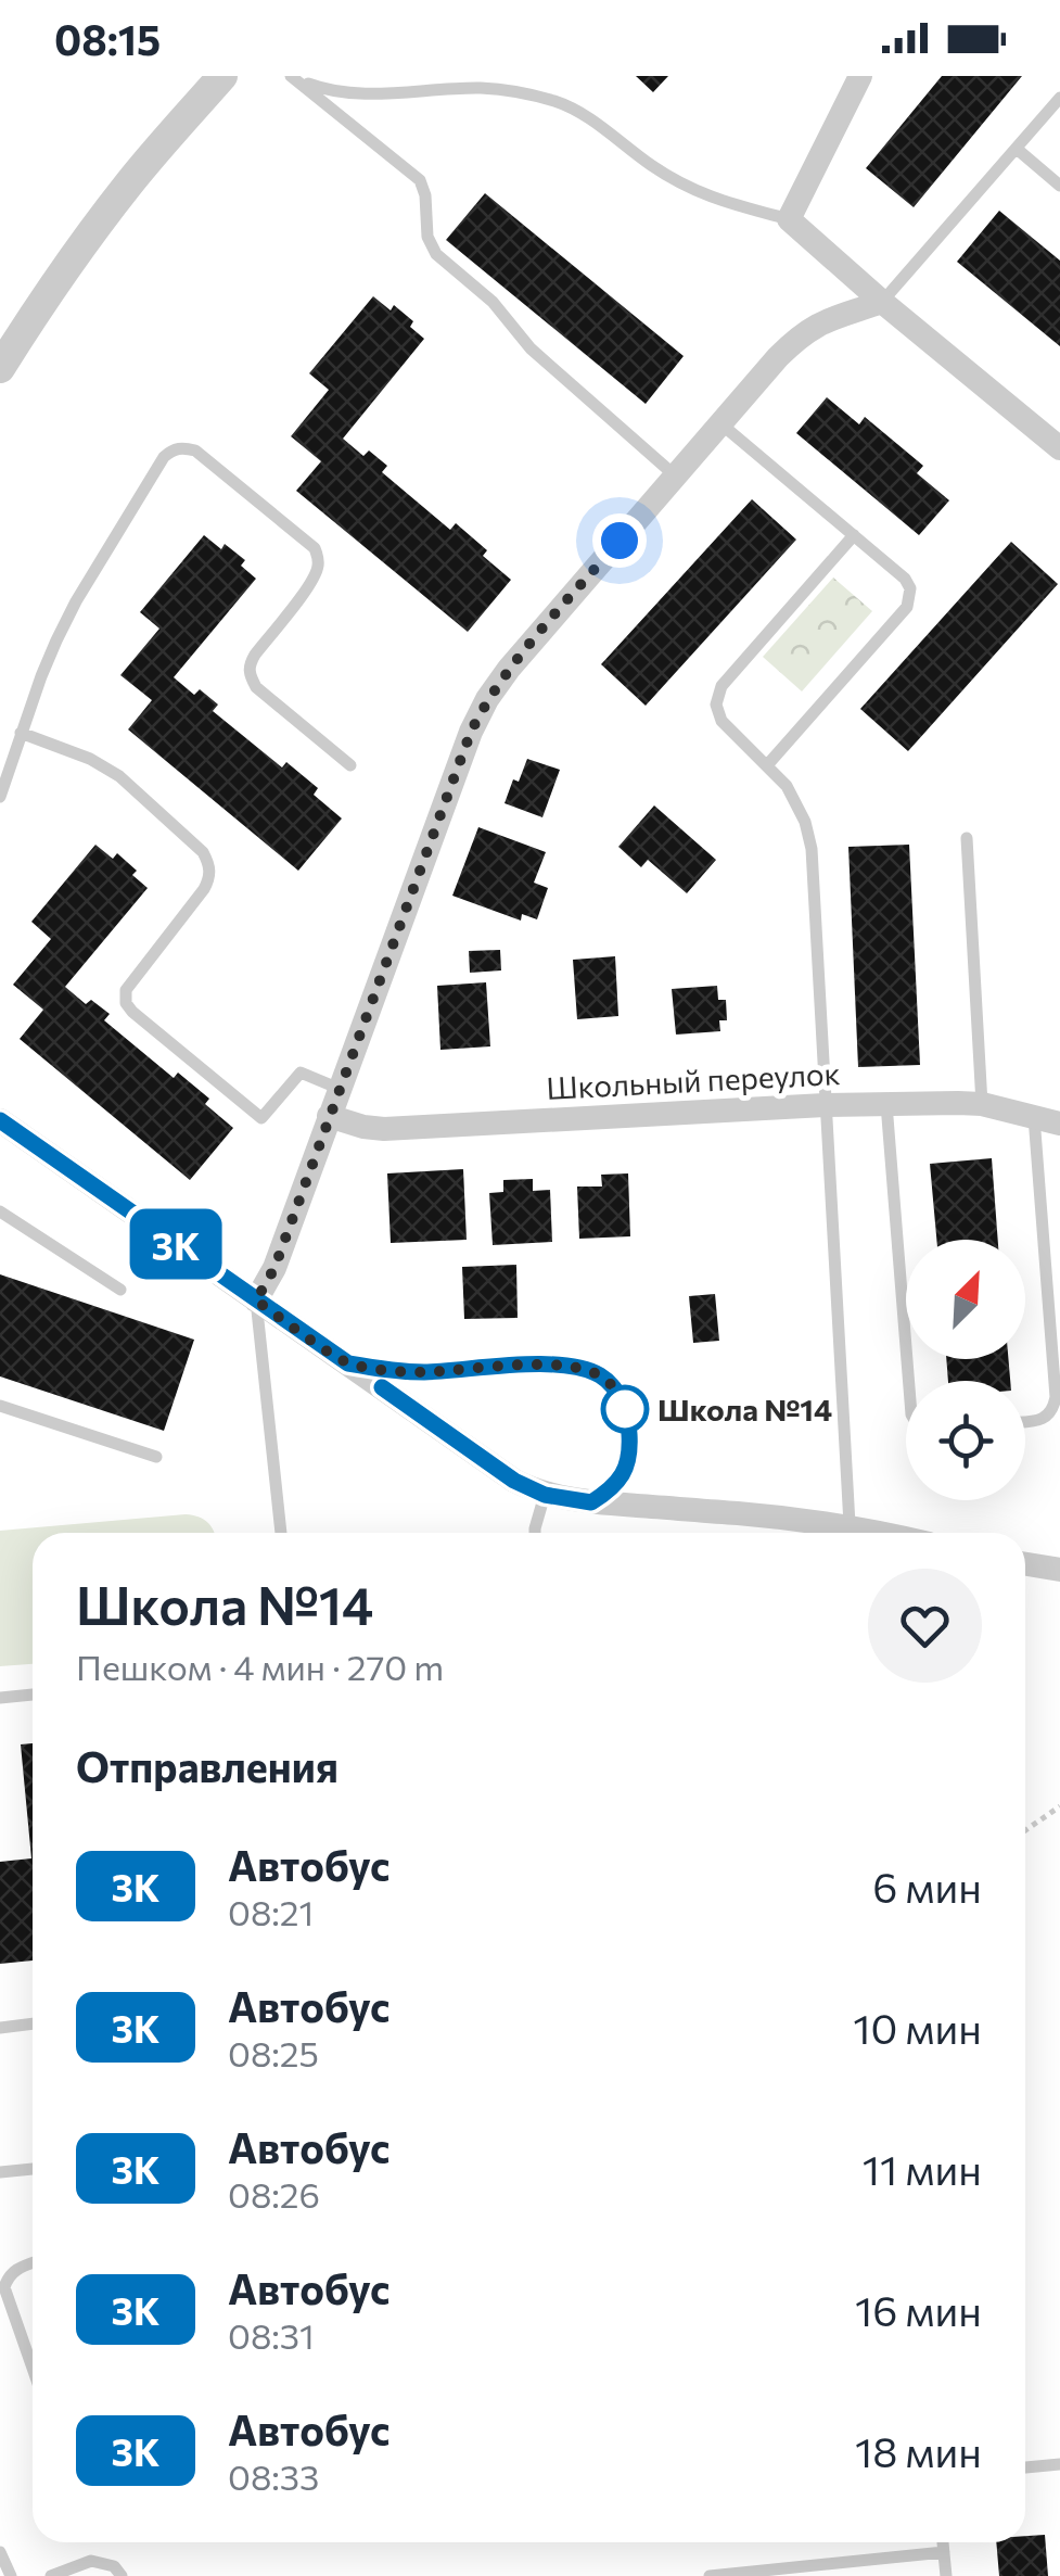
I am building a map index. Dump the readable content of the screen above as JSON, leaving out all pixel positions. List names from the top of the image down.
{
  "streets": {
    "street": ["Школьный переулок"]
  },
  "places": ["Школа №14"],
  "lines": ["bus line 3К"],
  "north": "top right",
  "page": {
    "status": "08:15",
    "on_map": "3К",
    "heading": [
      ["Школа №14", "Пешком · 4 мин · 270 m"],
      "Отправления"
    ],
    "list": [
      {
        "mark": "3К",
        "name": "Автобус",
        "note": "08:21",
        "value": "6 мин"
      },
      {
        "mark": "3К",
        "name": "Автобус",
        "note": "08:25",
        "value": "10 мин"
      },
      {
        "mark": "3К",
        "name": "Автобус",
        "note": "08:26",
        "value": "11 мин"
      },
      {
        "mark": "3К",
        "name": "Автобус",
        "note": "08:31",
        "value": "16 мин"
      },
      {
        "mark": "3К",
        "name": "Автобус",
        "note": "08:33",
        "value": "18 мин"
      }
    ]
  }
}
